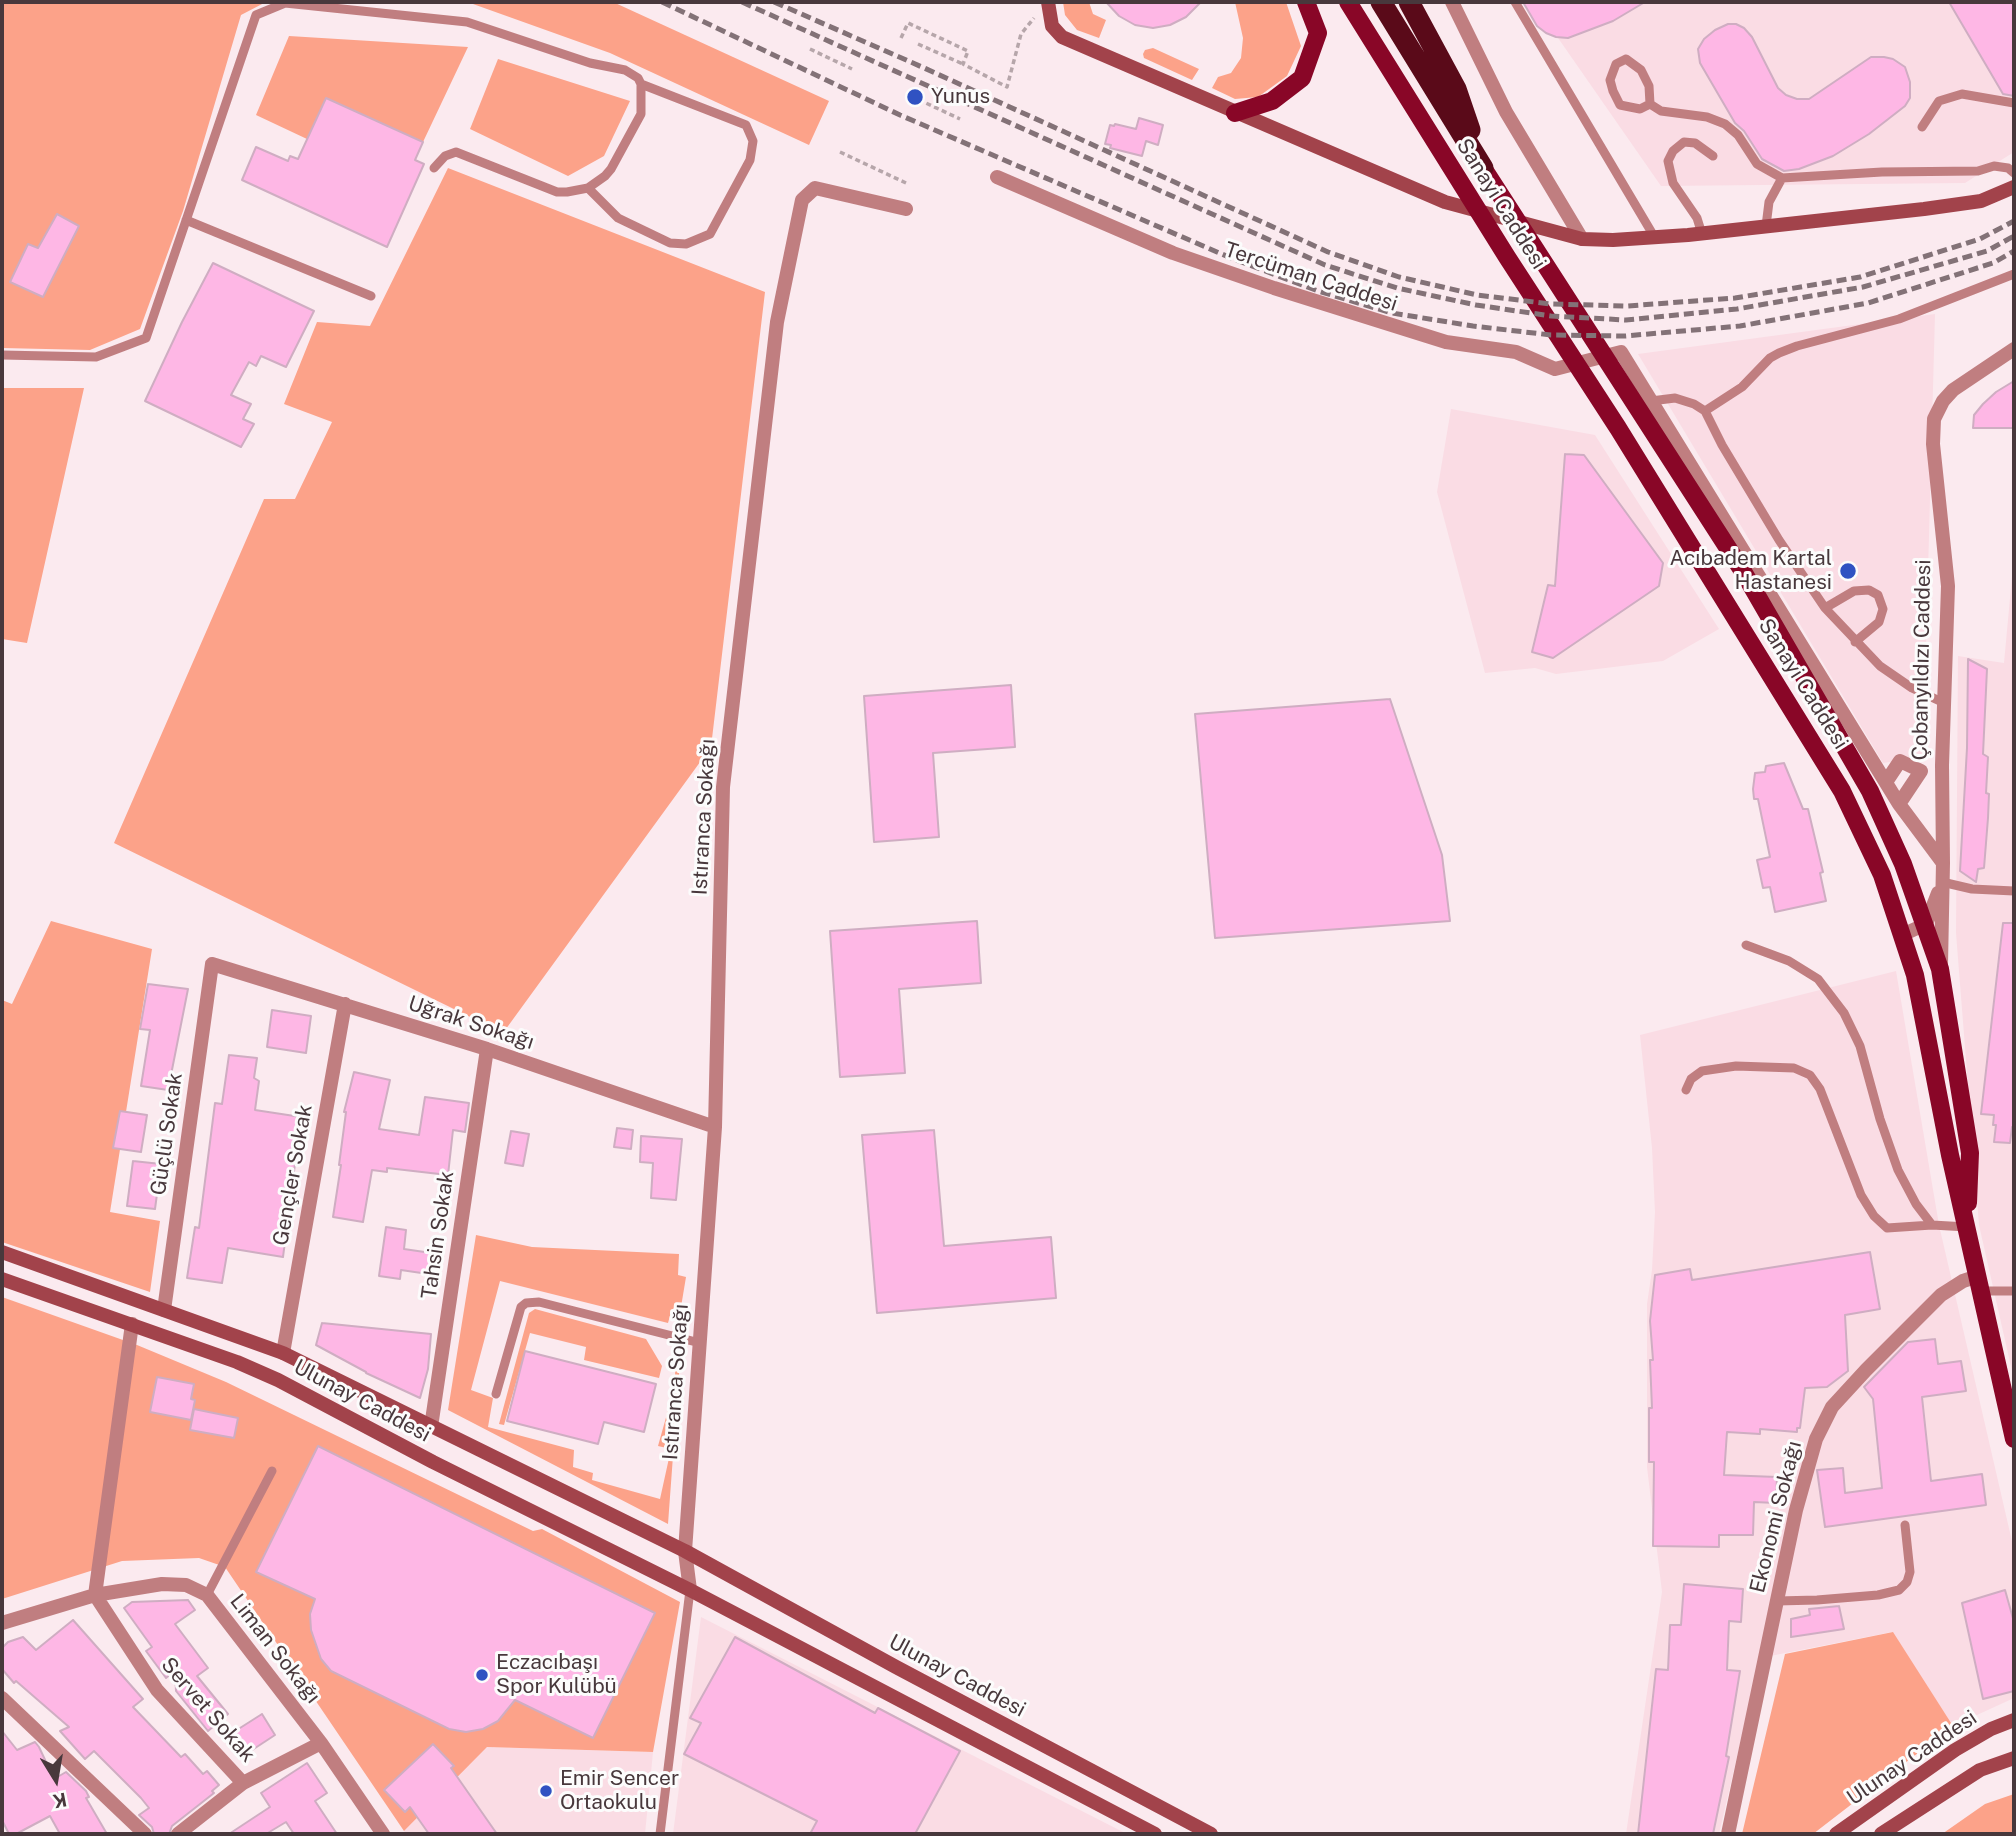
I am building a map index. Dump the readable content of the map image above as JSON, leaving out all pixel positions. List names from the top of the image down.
{
  "streets": {
    "main road": ["Sanayi Caddesi"],
    "street": [
      "Tercüman Caddesi",
      "Çobanyıldızı Caddesi",
      "Istıranca Sokağı",
      "Uğrak Sokağı",
      "Güçlü Sokak",
      "Gençler Sokak",
      "Tahsin Sokak",
      "Ulunay Caddesi",
      "Ekonomi Sokağı",
      "Liman Sokağı",
      "Servet Sokak"
    ]
  },
  "crossings": [
    ["Sanayi Caddesi", "Tercüman Caddesi"],
    ["Sanayi Caddesi", "Çobanyıldızı Caddesi"],
    ["Sanayi Caddesi", "Ekonomi Sokağı"],
    ["Istıranca Sokağı", "Uğrak Sokağı"],
    ["Istıranca Sokağı", "Ulunay Caddesi"],
    ["Uğrak Sokağı", "Güçlü Sokak"],
    ["Uğrak Sokağı", "Gençler Sokak"],
    ["Uğrak Sokağı", "Tahsin Sokak"],
    ["Güçlü Sokak", "Ulunay Caddesi"],
    ["Gençler Sokak", "Ulunay Caddesi"],
    ["Tahsin Sokak", "Ulunay Caddesi"],
    ["Liman Sokağı", "Servet Sokak"]
  ],
  "places": [
    "Yunus",
    "Acıbadem Kartal Hastanesi",
    "Eczacıbaşı Spor Kulübü",
    "Emir Sencer Ortaokulu"
  ],
  "north": "bottom"
}
